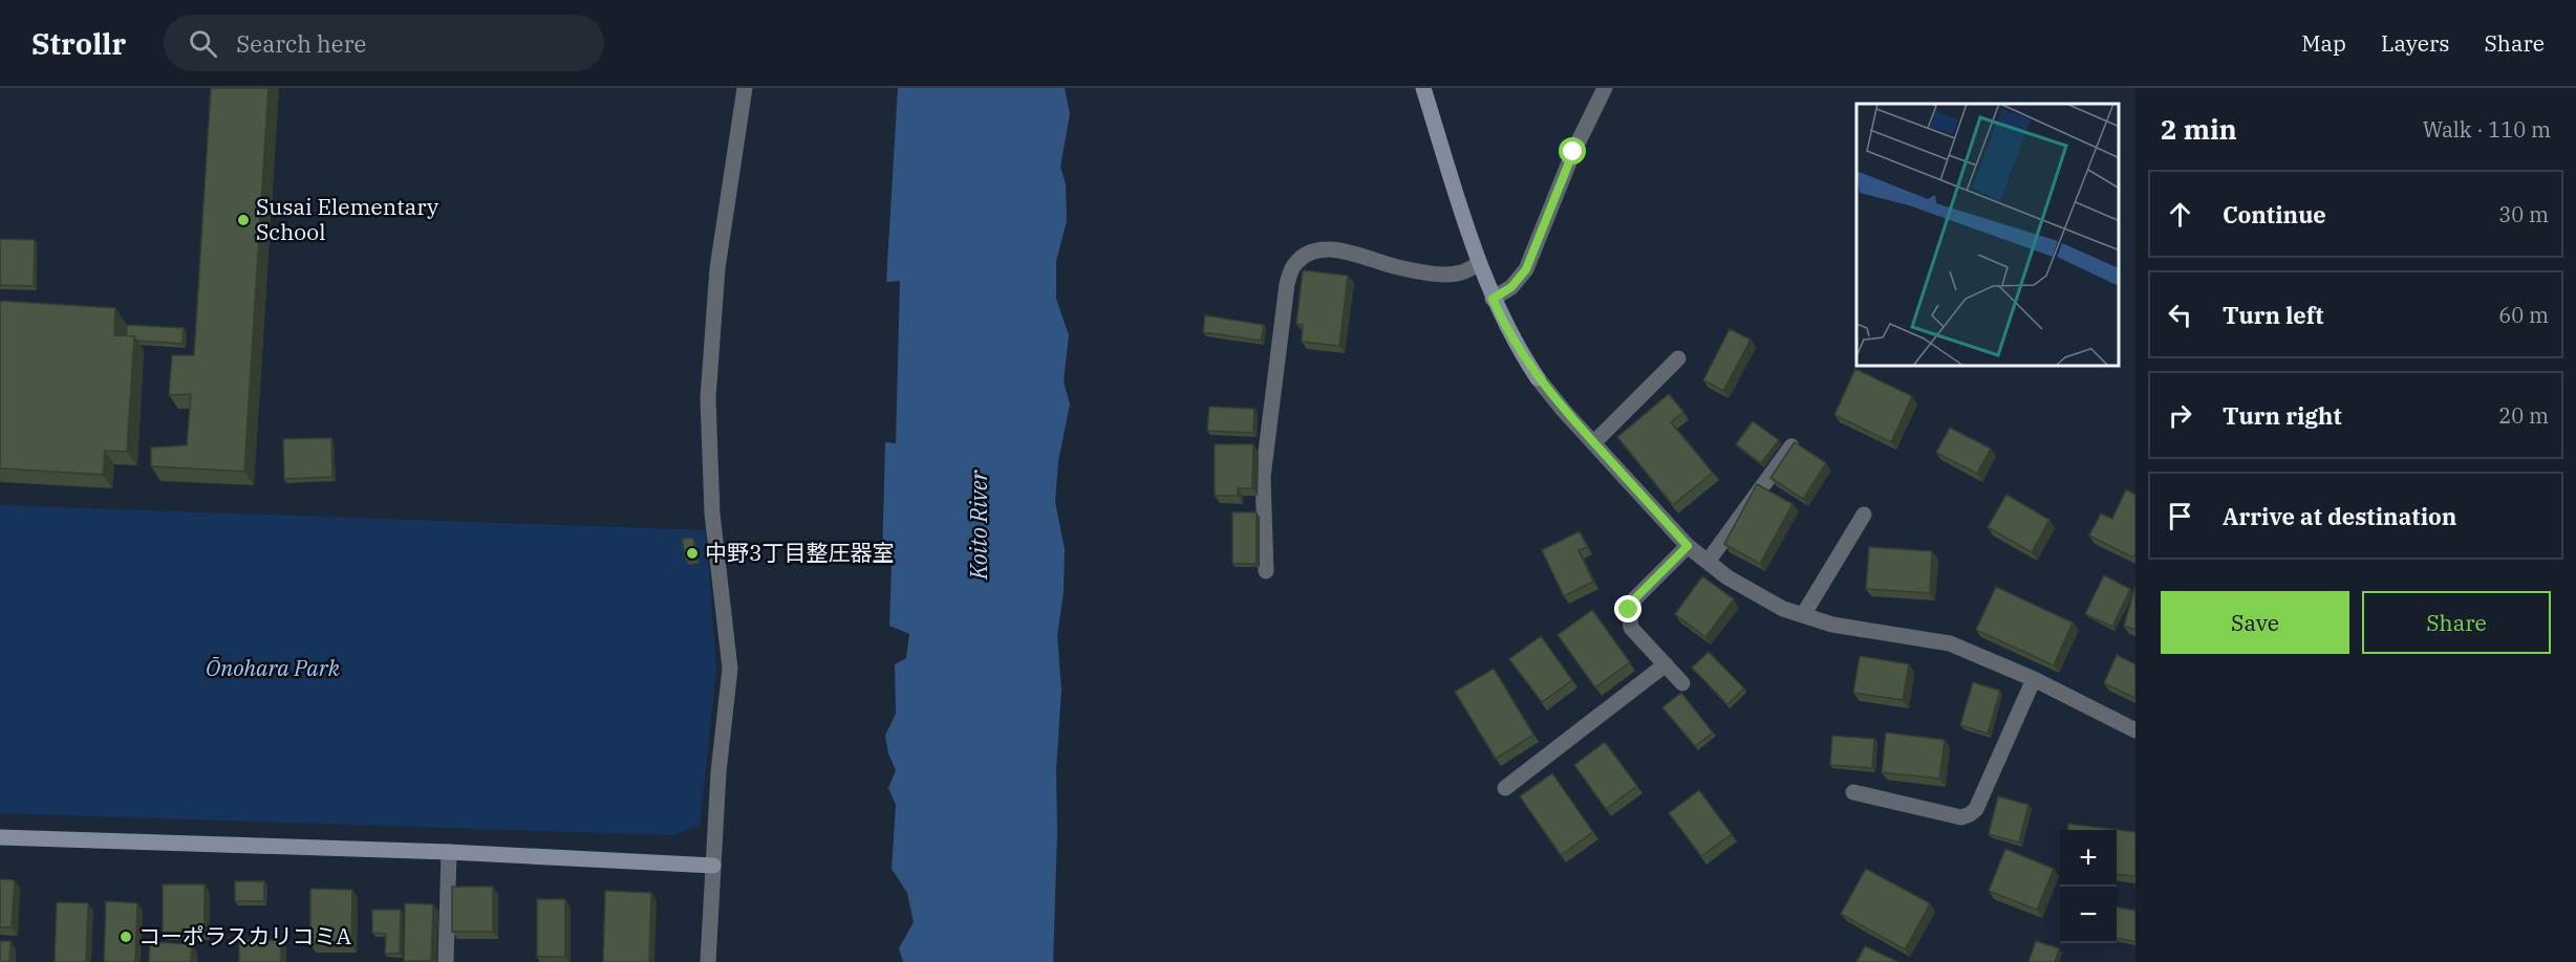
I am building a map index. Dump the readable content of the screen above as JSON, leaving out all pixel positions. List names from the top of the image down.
{
  "water": ["Koito River"],
  "parks": ["Ōnohara Park"],
  "places": ["Susai Elementary School", "中野3丁目整圧器室", "コーポラスカリコミA"],
  "page": {
    "header": "Strollr",
    "search": "Search here",
    "nav": ["Map", "Layers", "Share"],
    "heading": ["2 min", "Walk · 110 m"],
    "list": [
      ["Continue", "30 m"],
      ["Turn left", "60 m"],
      ["Turn right", "20 m"],
      "Arrive at destination"
    ],
    "buttons": ["Save", "Share"],
    "map_buttons": ["+", "−"]
  }
}
